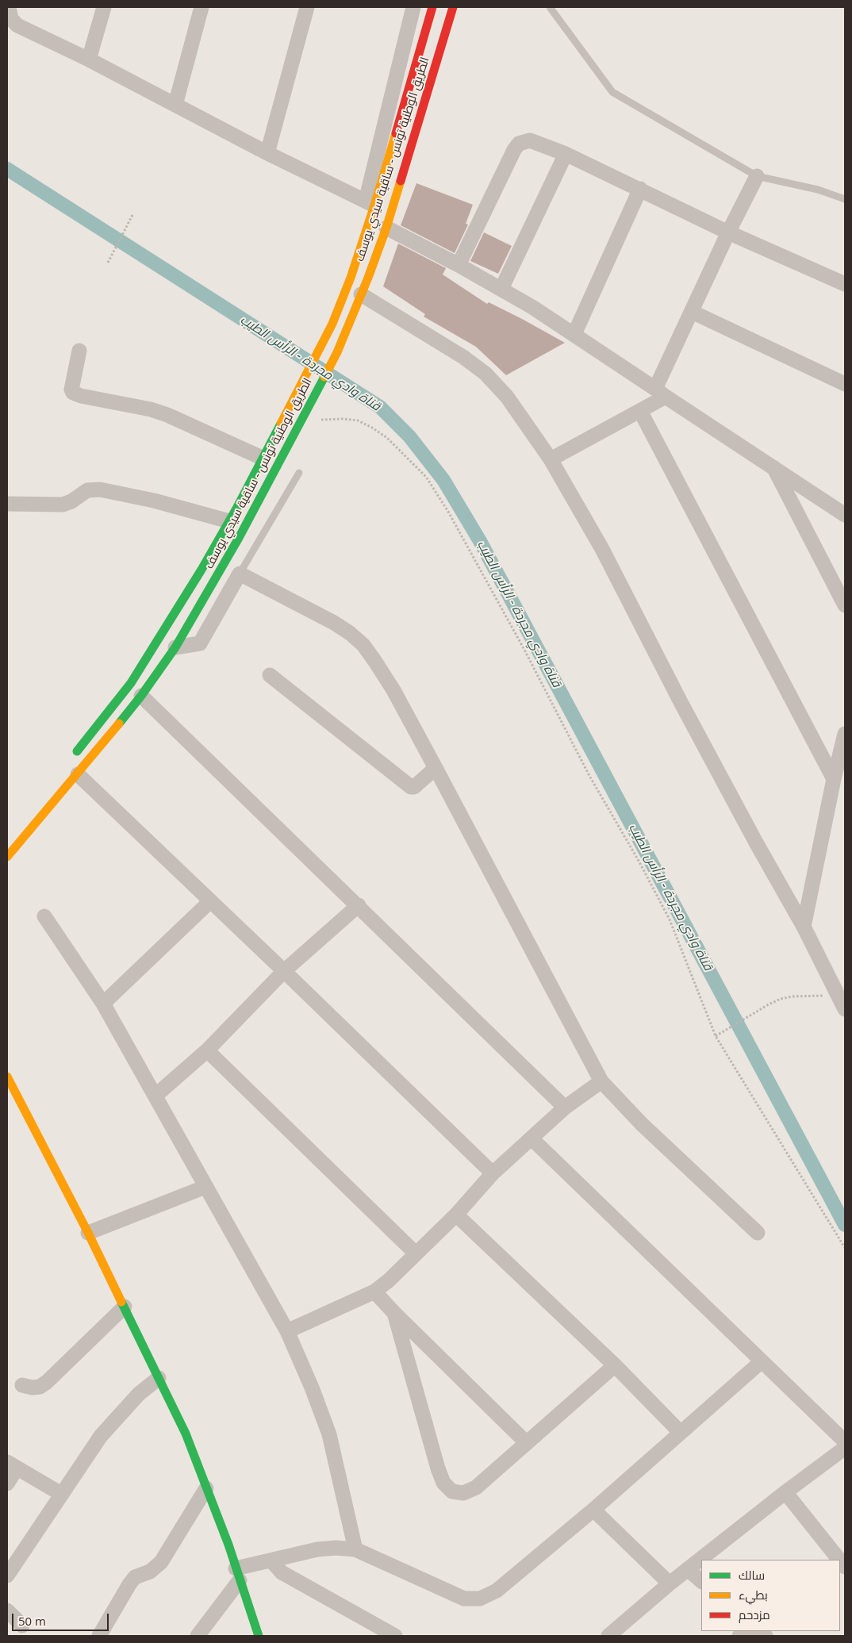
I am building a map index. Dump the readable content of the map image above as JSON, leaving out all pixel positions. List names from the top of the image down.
{
  "streets": {
    "main road": ["الطريق الوطنية تونس - ساقية سيدي يوسف"]
  },
  "water": ["قناة وادي مجردة - الرأس الطيب"],
  "legend": ["سالك", "بطيء", "مزدحم"],
  "scale_bar": "50 m"
}
